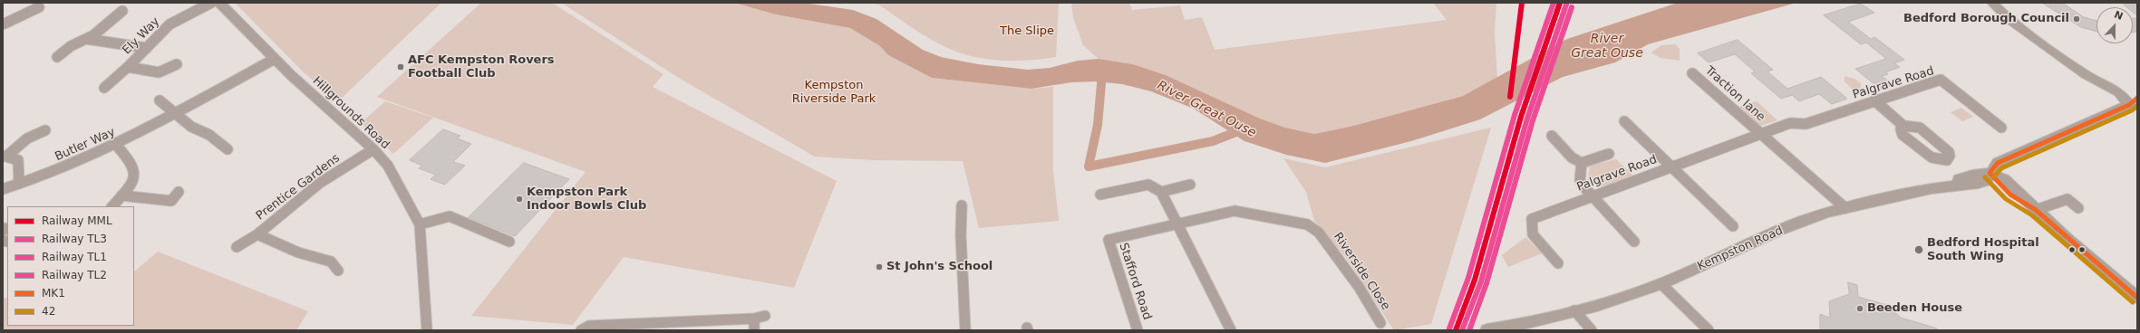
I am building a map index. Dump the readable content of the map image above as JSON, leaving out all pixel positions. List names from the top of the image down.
{
  "streets": {
    "main road": ["Kempston Road"],
    "street": [
      "Ely Way",
      "Palgrave Road",
      "Traction lane",
      "Hillgrounds Road",
      "Butler Way",
      "Prentice Gardens",
      "Riverside Close",
      "Stafford Road"
    ]
  },
  "crossings": [
    ["Palgrave Road", "Traction lane"],
    ["Hillgrounds Road", "Butler Way"],
    ["Hillgrounds Road", "Prentice Gardens"],
    ["Riverside Close", "Stafford Road"]
  ],
  "water": ["River Great Ouse"],
  "parks": ["The Slipe", "Kempston Riverside Park"],
  "places": [
    "Bedford Borough Council",
    "AFC Kempston Rovers Football Club",
    "Kempston Park Indoor Bowls Club",
    "Bedford Hospital South Wing",
    "St John's School",
    "Beeden House"
  ],
  "lines": [
    "rail line MML",
    "rail line TL1",
    "rail line TL3",
    "rail line TL2",
    "transit line MK1",
    "transit line 42"
  ],
  "legend": [
    "Railway MML",
    "Railway TL3",
    "Railway TL1",
    "Railway TL2",
    "MK1",
    "42"
  ],
  "north": "top"
}
